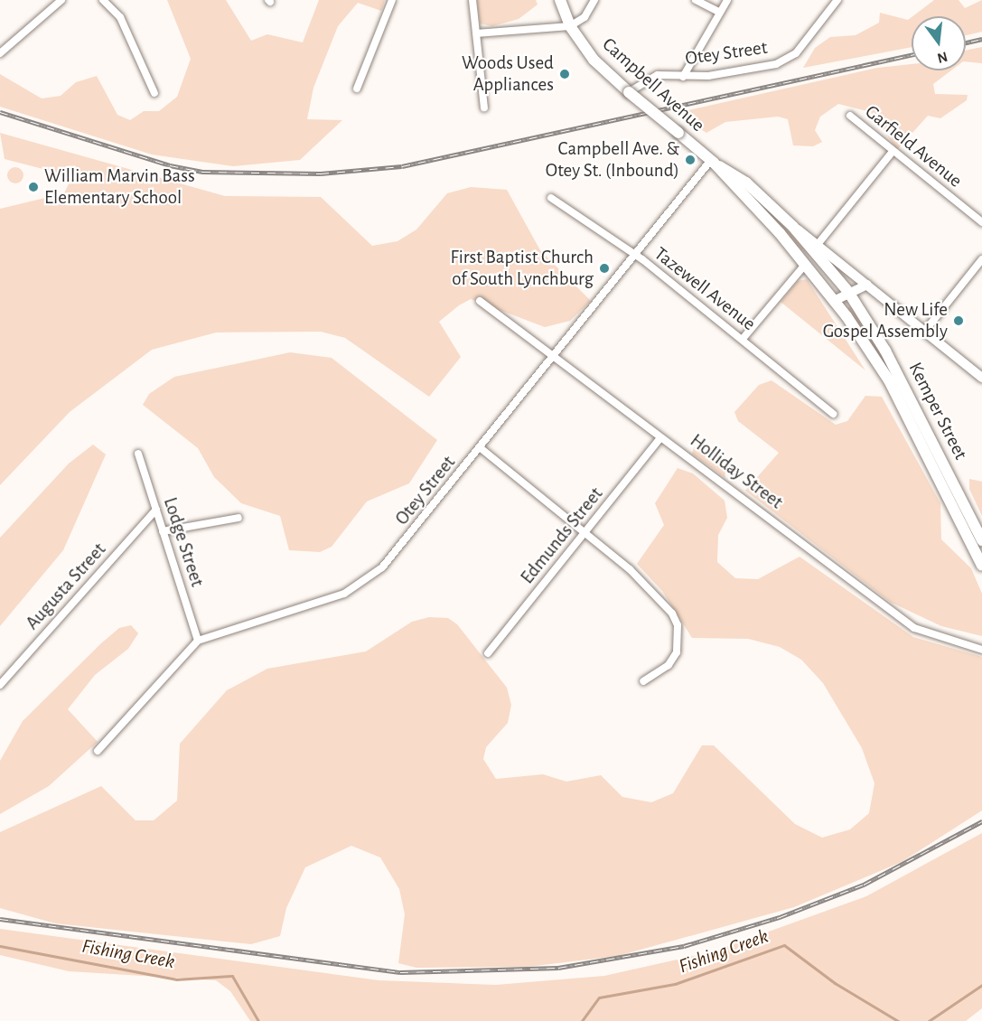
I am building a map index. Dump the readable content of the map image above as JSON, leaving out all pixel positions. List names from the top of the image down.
{
  "streets": {
    "main road": ["Campbell Avenue", "Kemper Street"],
    "street": [
      "Otey Street",
      "Garfield Avenue",
      "Tazewell Avenue",
      "Holliday Street",
      "Edmunds Street",
      "Lodge Street",
      "Augusta Street"
    ]
  },
  "crossings": [
    ["Otey Street", "Campbell Avenue"],
    ["Otey Street", "Tazewell Avenue"],
    ["Otey Street", "Holliday Street"],
    ["Otey Street", "Lodge Street"],
    ["Campbell Avenue", "Kemper Street"],
    ["Holliday Street", "Edmunds Street"],
    ["Lodge Street", "Augusta Street"]
  ],
  "water": ["Fishing Creek"],
  "places": [
    "Woods Used Appliances",
    "Campbell Ave. & Otey St. (Inbound)",
    "William Marvin Bass Elementary School",
    "First Baptist Church of South Lynchburg",
    "New Life Gospel Assembly"
  ],
  "north": "bottom"
}
